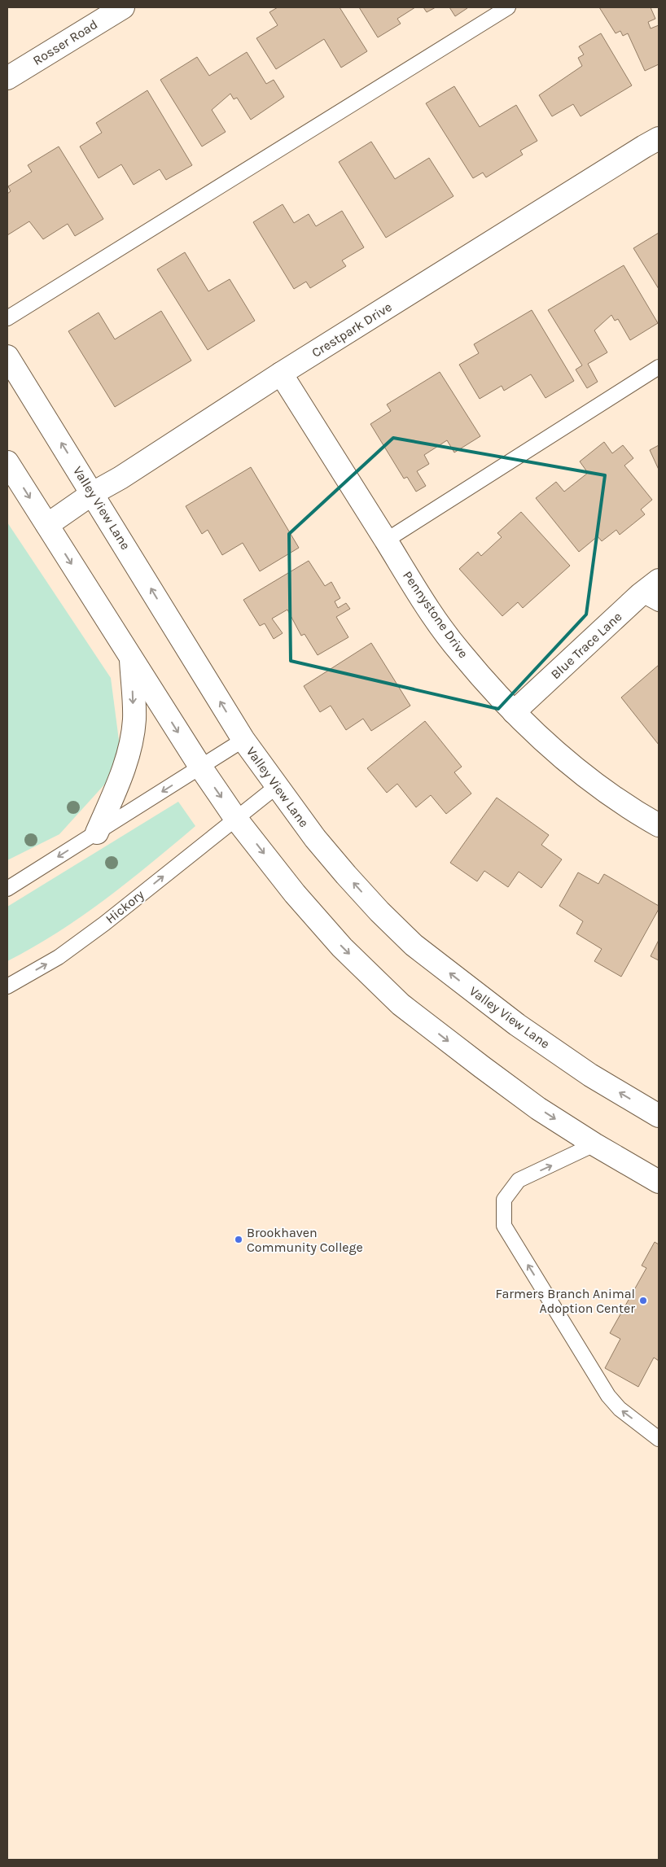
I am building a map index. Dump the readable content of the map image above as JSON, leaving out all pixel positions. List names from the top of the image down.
{
  "streets": {
    "main road": [
      "Rosser Road",
      "Crestpark Drive",
      "Valley View Lane",
      "Pennystone Drive",
      "Blue Trace Lane"
    ],
    "lane": ["Hickory"]
  },
  "crossings": [
    ["Crestpark Drive", "Valley View Lane"],
    ["Crestpark Drive", "Pennystone Drive"],
    ["Valley View Lane", "Hickory"],
    ["Pennystone Drive", "Blue Trace Lane"]
  ],
  "places": ["Brookhaven Community College", "Farmers Branch Animal Adoption Center"]
}
